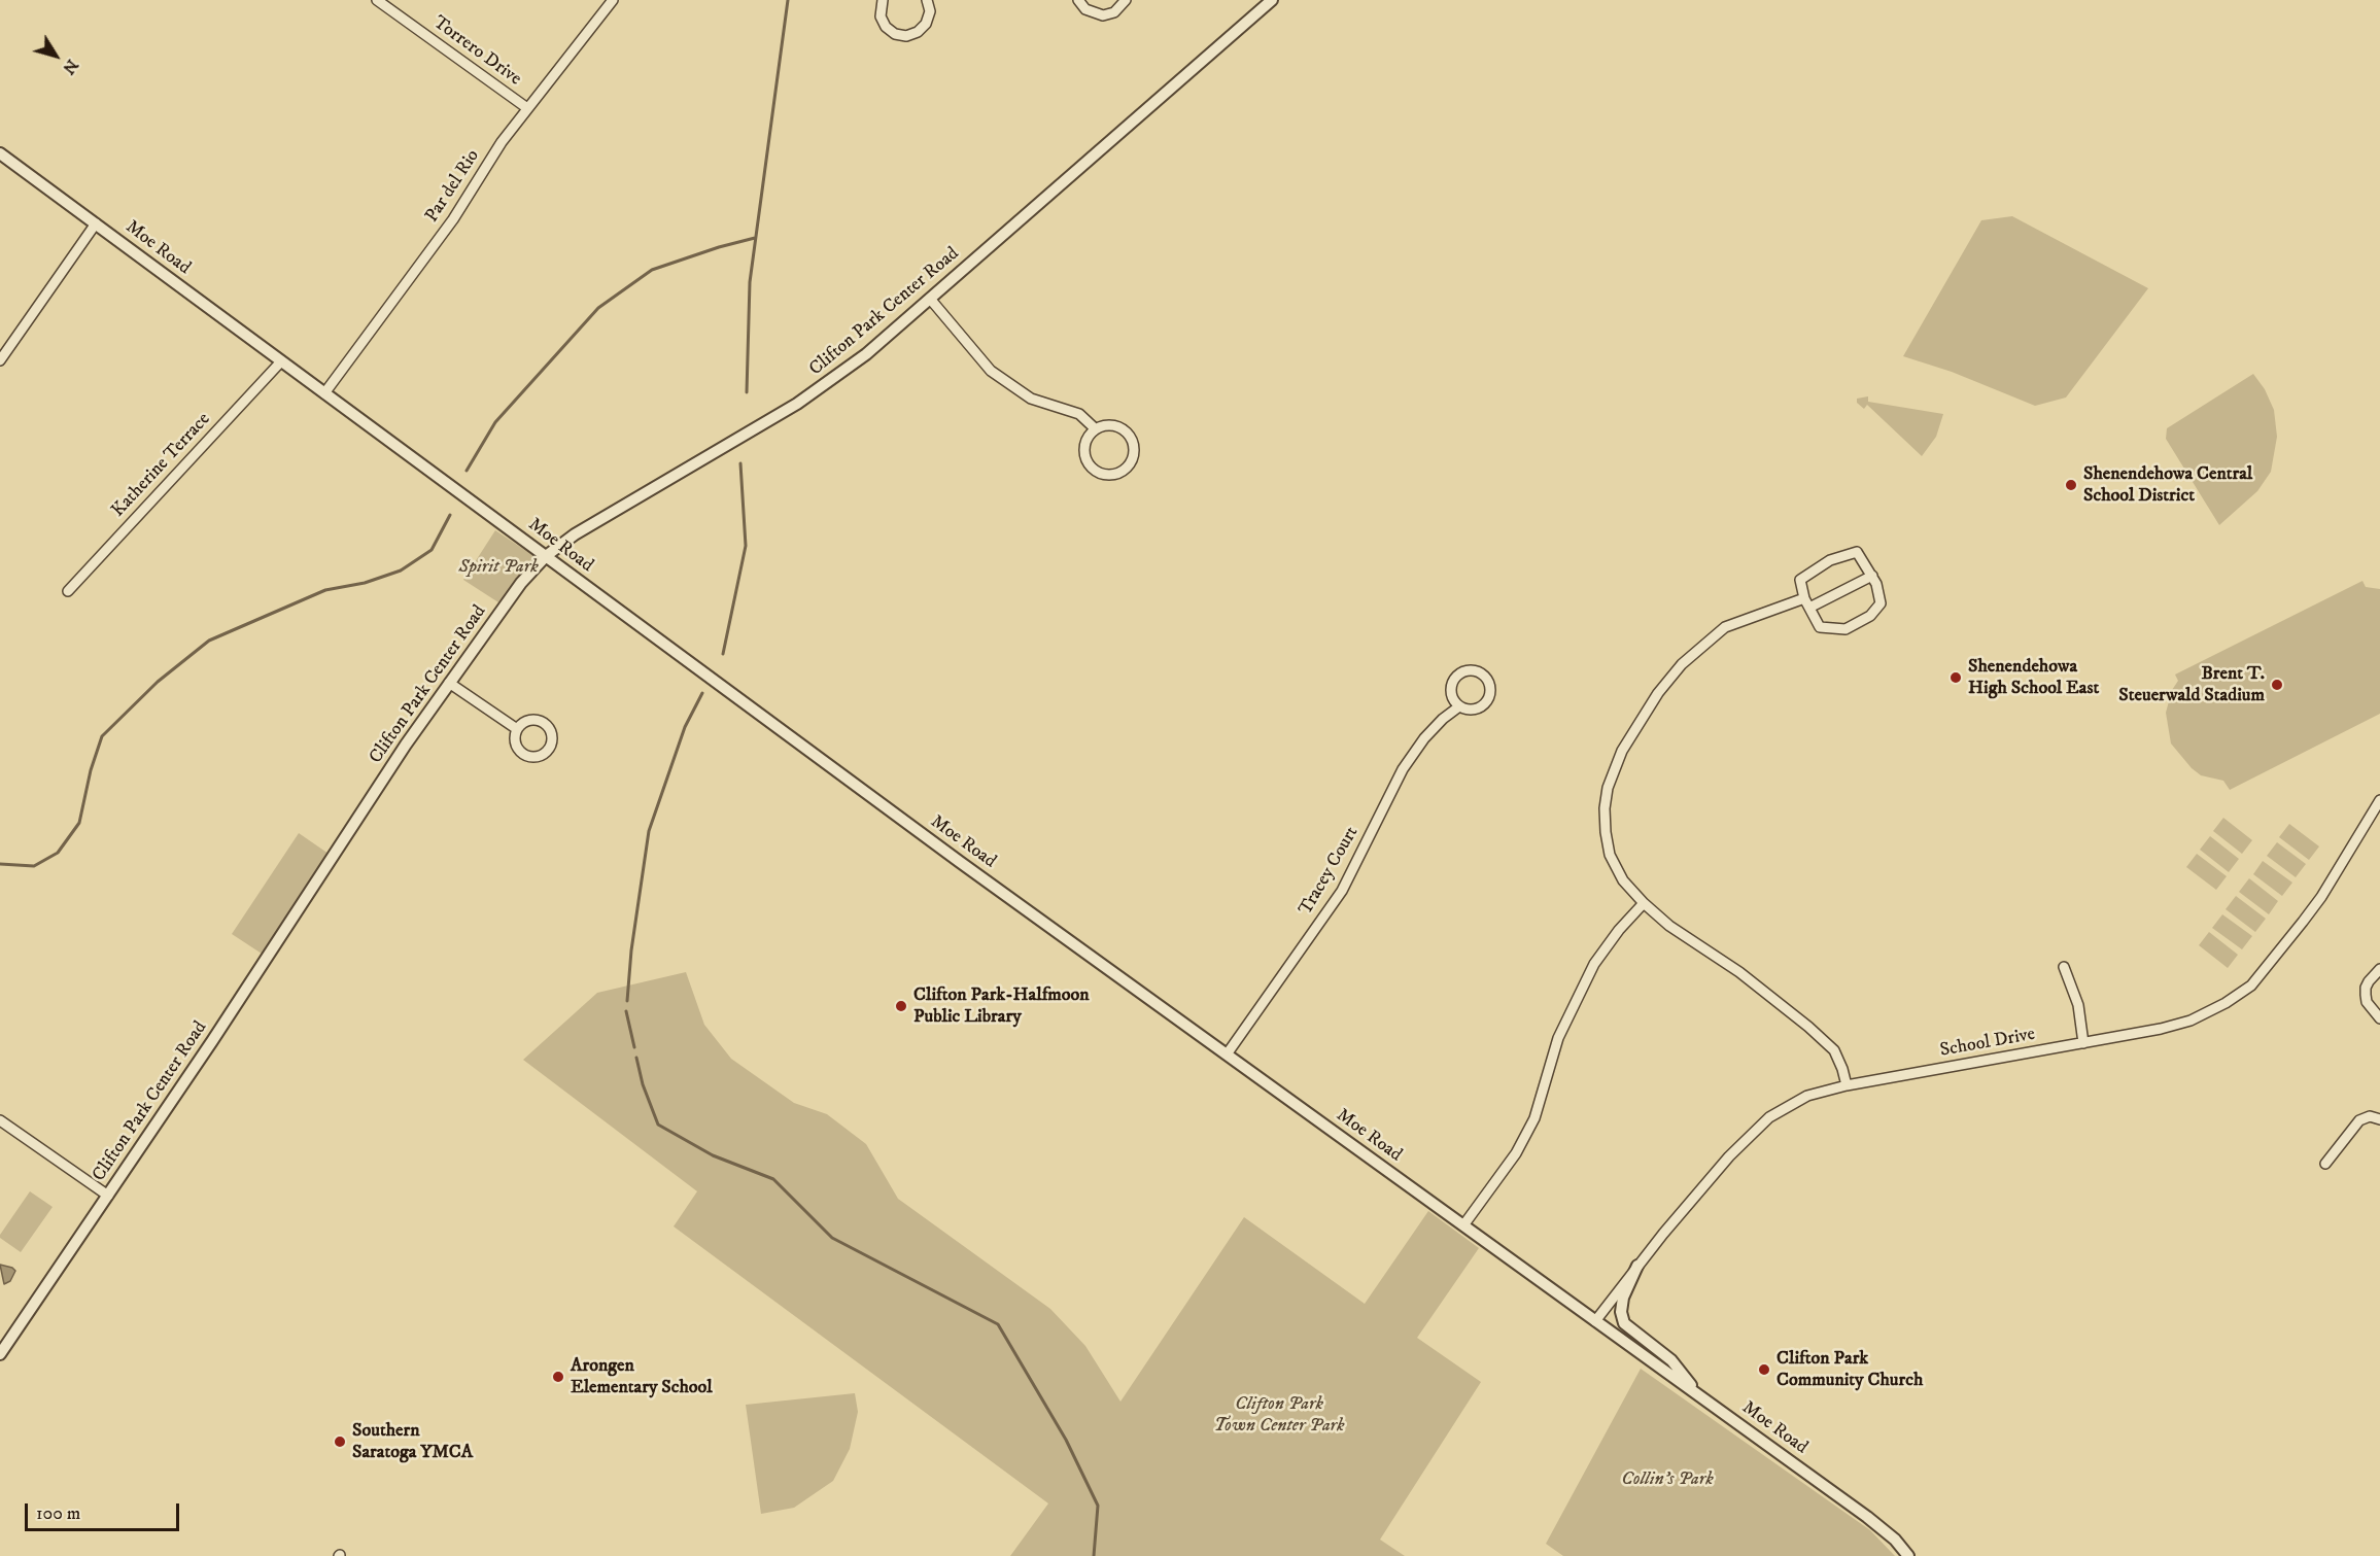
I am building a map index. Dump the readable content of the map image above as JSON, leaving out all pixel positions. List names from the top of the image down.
{
  "streets": {
    "street": [
      "Torrero Drive",
      "Par del Rio",
      "Moe Road",
      "Clifton Park Center Road",
      "Katherine Terrace",
      "Tracey Court",
      "School Drive"
    ]
  },
  "crossings": [
    ["Torrero Drive", "Par del Rio"],
    ["Par del Rio", "Moe Road"],
    ["Moe Road", "Clifton Park Center Road"],
    ["Moe Road", "Katherine Terrace"],
    ["Moe Road", "Tracey Court"],
    ["Moe Road", "School Drive"]
  ],
  "parks": ["Spirit Park", "Clifton Park Town Center Park", "Collin's Park"],
  "places": [
    "Shenendehowa Central School District",
    "Shenendehowa High School East",
    "Brent T. Steuerwald Stadium",
    "Clifton Park-Halfmoon Public Library",
    "Clifton Park Community Church",
    "Arongen Elementary School",
    "Southern Saratoga YMCA"
  ],
  "scale_bar": "100 m",
  "north": "bottom right"
}
